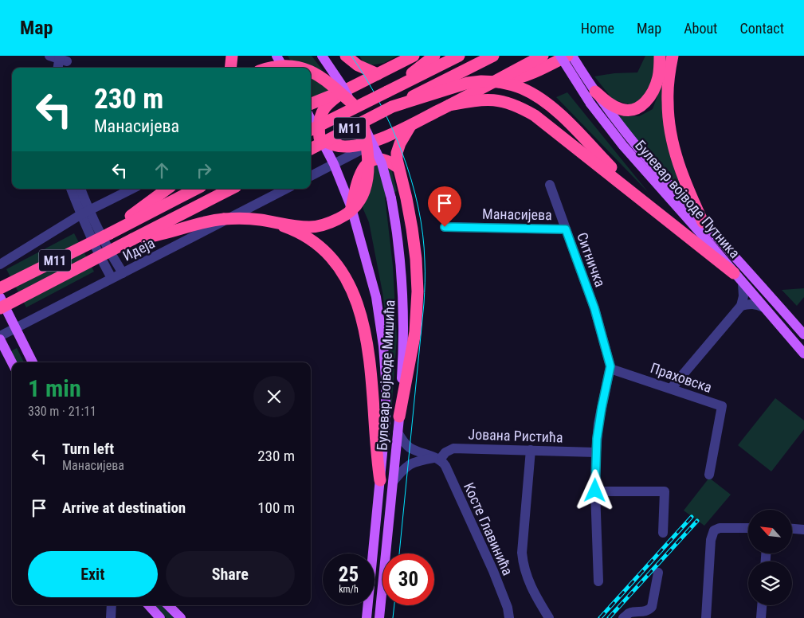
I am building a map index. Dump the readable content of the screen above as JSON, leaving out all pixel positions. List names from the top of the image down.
{
  "streets": {
    "highway": ["M11"],
    "main road": ["Булевар војводе Путника", "Булевар војводе Мишића"],
    "street": [
      "Манасијева",
      "Идеја",
      "Ситничка",
      "Праховска",
      "Јована Ристића",
      "Косте Главинића"
    ]
  },
  "crossings": [
    ["Манасијева", "Ситничка"],
    ["Ситничка", "Праховска"],
    ["Ситничка", "Јована Ристића"],
    ["Јована Ристића", "Косте Главинића"]
  ],
  "north": "top left",
  "page": {
    "header": "Map",
    "nav": [
      "Home",
      "Map",
      "About",
      "Contact"
    ],
    "turn": ["230 m", "Манасијева"],
    "heading": ["1 min", "330 m · 21:11"],
    "list": [
      {
        "name": "Turn left",
        "note": "Манасијева",
        "value": "230 m"
      },
      {
        "name": "Arrive at destination",
        "value": "100 m"
      }
    ],
    "buttons": ["Exit", "Share"],
    "speed": "25 km/h",
    "limit": "30"
  }
}
